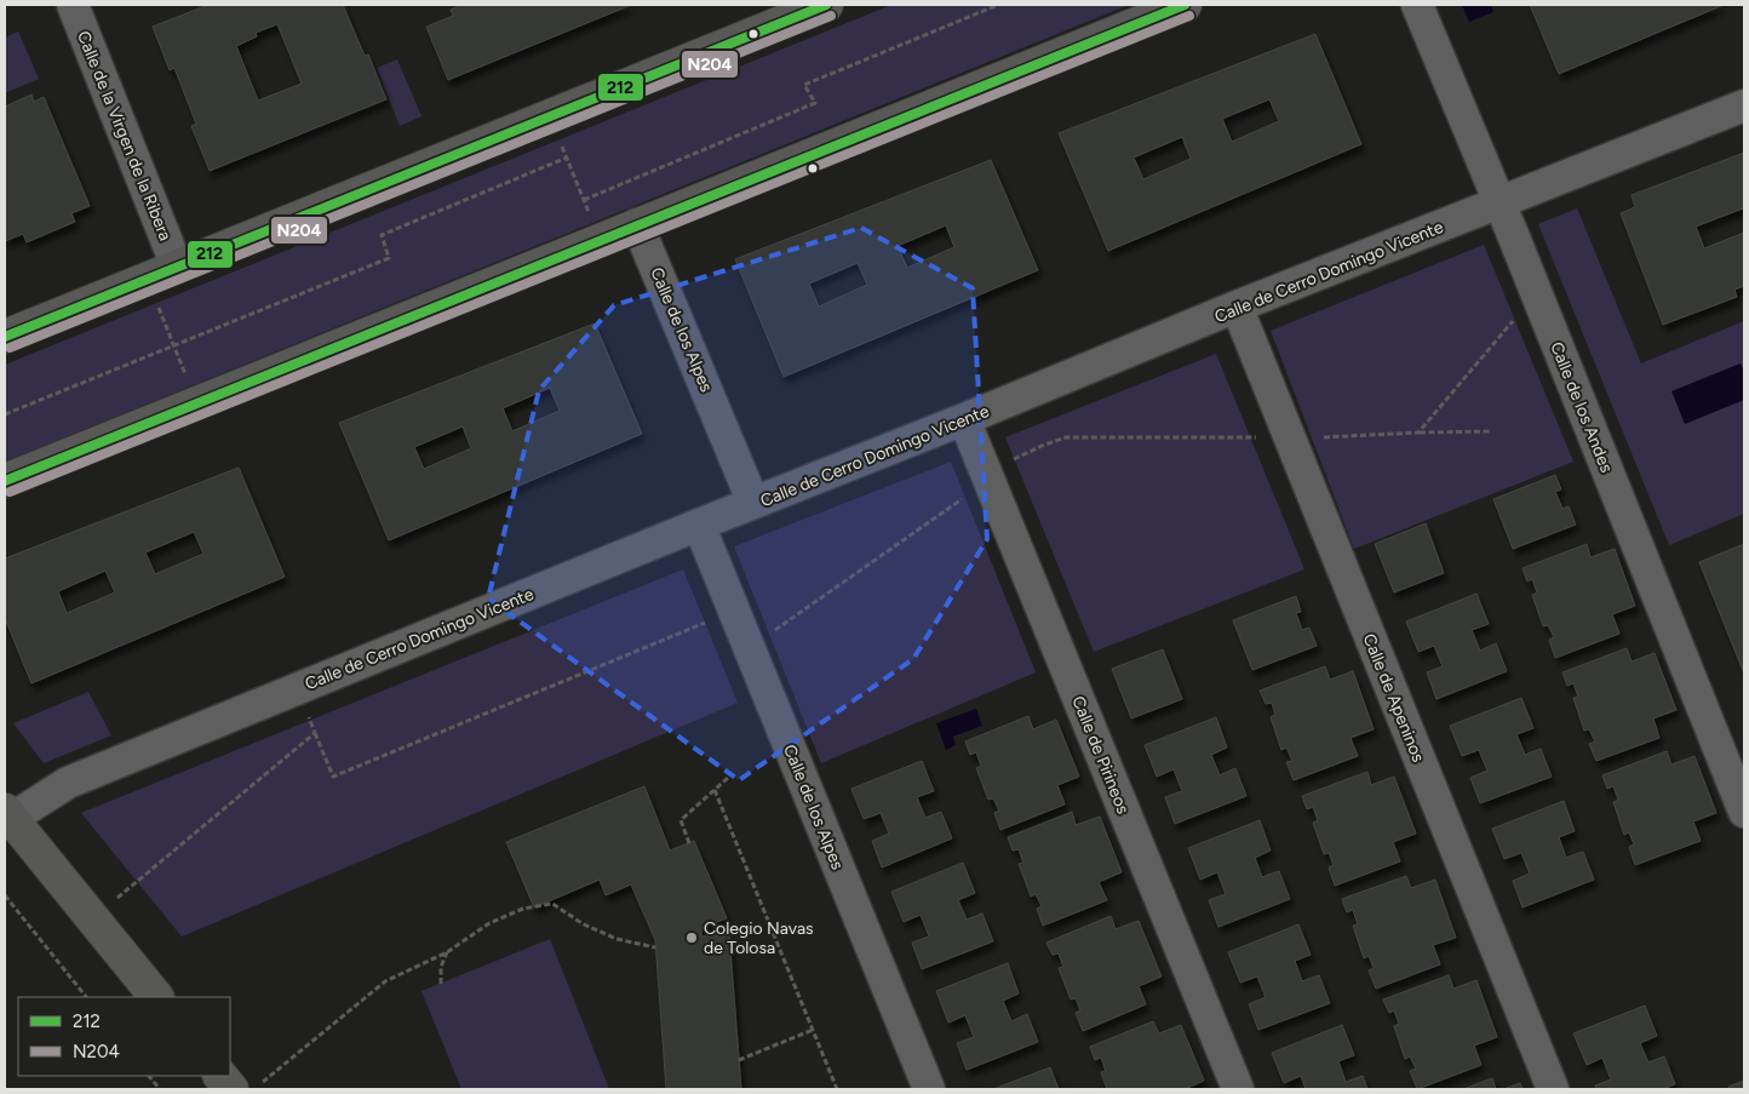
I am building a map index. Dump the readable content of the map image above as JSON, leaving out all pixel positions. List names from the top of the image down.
{
  "streets": {
    "street": [
      "Calle de la Virgen de la Ribera",
      "Calle de Cerro Domingo Vicente",
      "Calle de los Alpes",
      "Calle de los Andes",
      "Calle de Apeninos",
      "Calle de Pirineos"
    ]
  },
  "crossings": [
    ["Calle de Cerro Domingo Vicente", "Calle de los Alpes"],
    ["Calle de Cerro Domingo Vicente", "Calle de los Andes"],
    ["Calle de Cerro Domingo Vicente", "Calle de Apeninos"],
    ["Calle de Cerro Domingo Vicente", "Calle de Pirineos"]
  ],
  "places": ["Colegio Navas de Tolosa"],
  "lines": ["transit line 212", "transit line N204"],
  "legend": ["212", "N204"]
}
